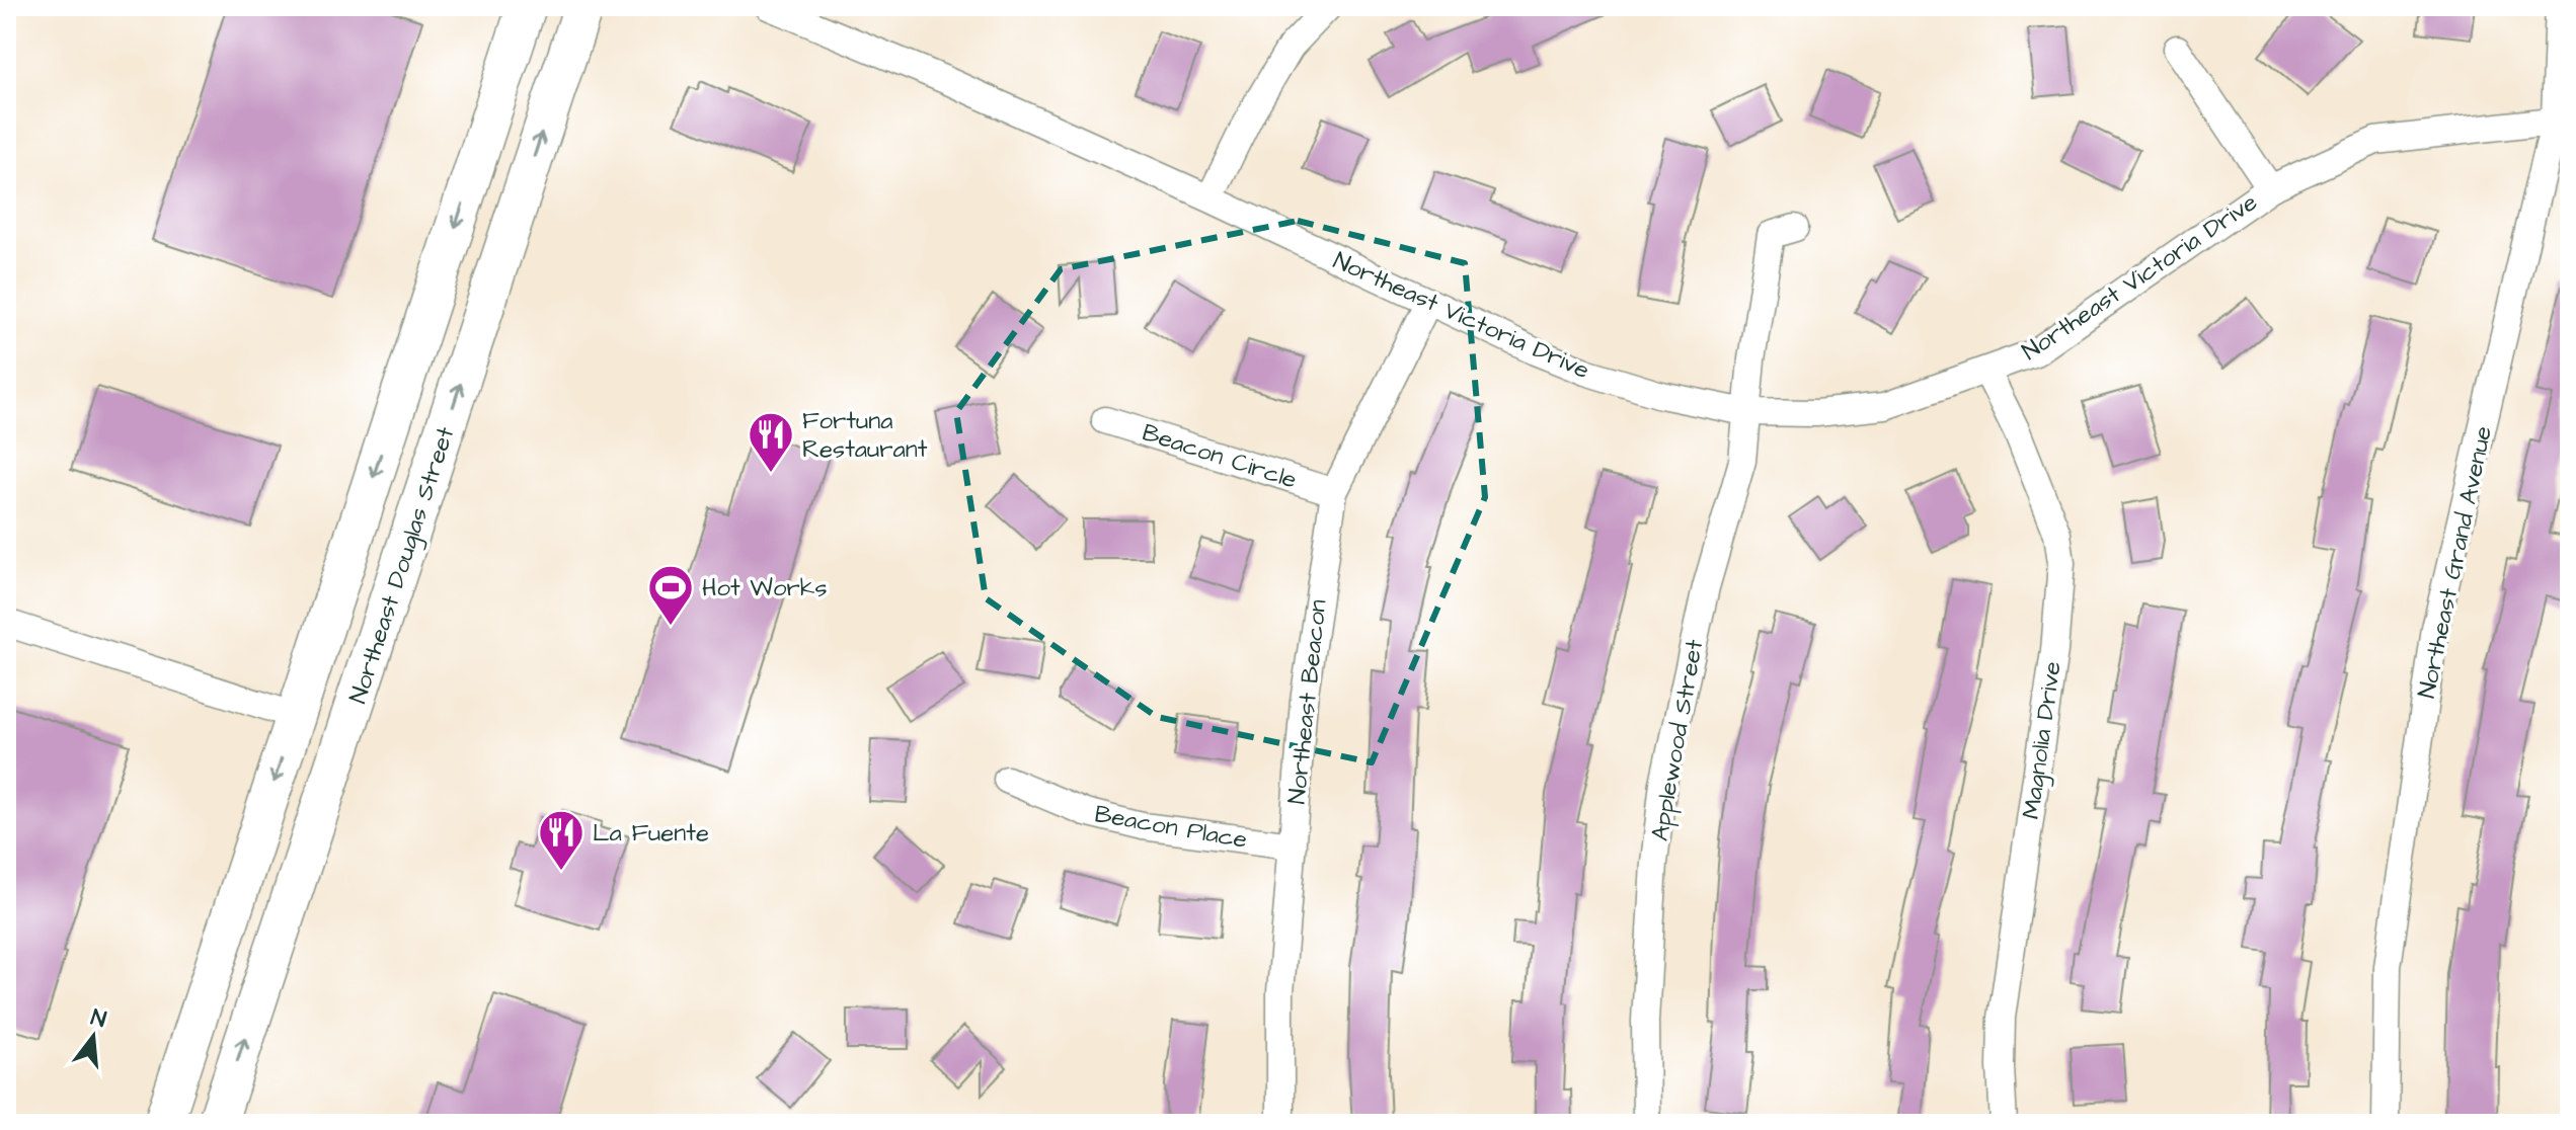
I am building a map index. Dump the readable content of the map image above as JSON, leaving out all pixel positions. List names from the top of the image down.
{
  "streets": {
    "main road": ["Northeast Douglas Street"],
    "street": [
      "Northeast Victoria Drive",
      "Beacon Circle",
      "Northeast Grand Avenue",
      "Northeast Beacon",
      "Applewood Street",
      "Magnolia Drive",
      "Beacon Place"
    ]
  },
  "crossings": [
    ["Northeast Victoria Drive", "Northeast Grand Avenue"],
    ["Northeast Victoria Drive", "Northeast Beacon"],
    ["Northeast Victoria Drive", "Applewood Street"],
    ["Northeast Victoria Drive", "Magnolia Drive"],
    ["Beacon Circle", "Northeast Beacon"],
    ["Northeast Beacon", "Beacon Place"]
  ],
  "places": {
    "restaurant": ["Fortuna Restaurant", "La Fuente"],
    "sports": ["Hot Works"]
  },
  "north": "top"
}
